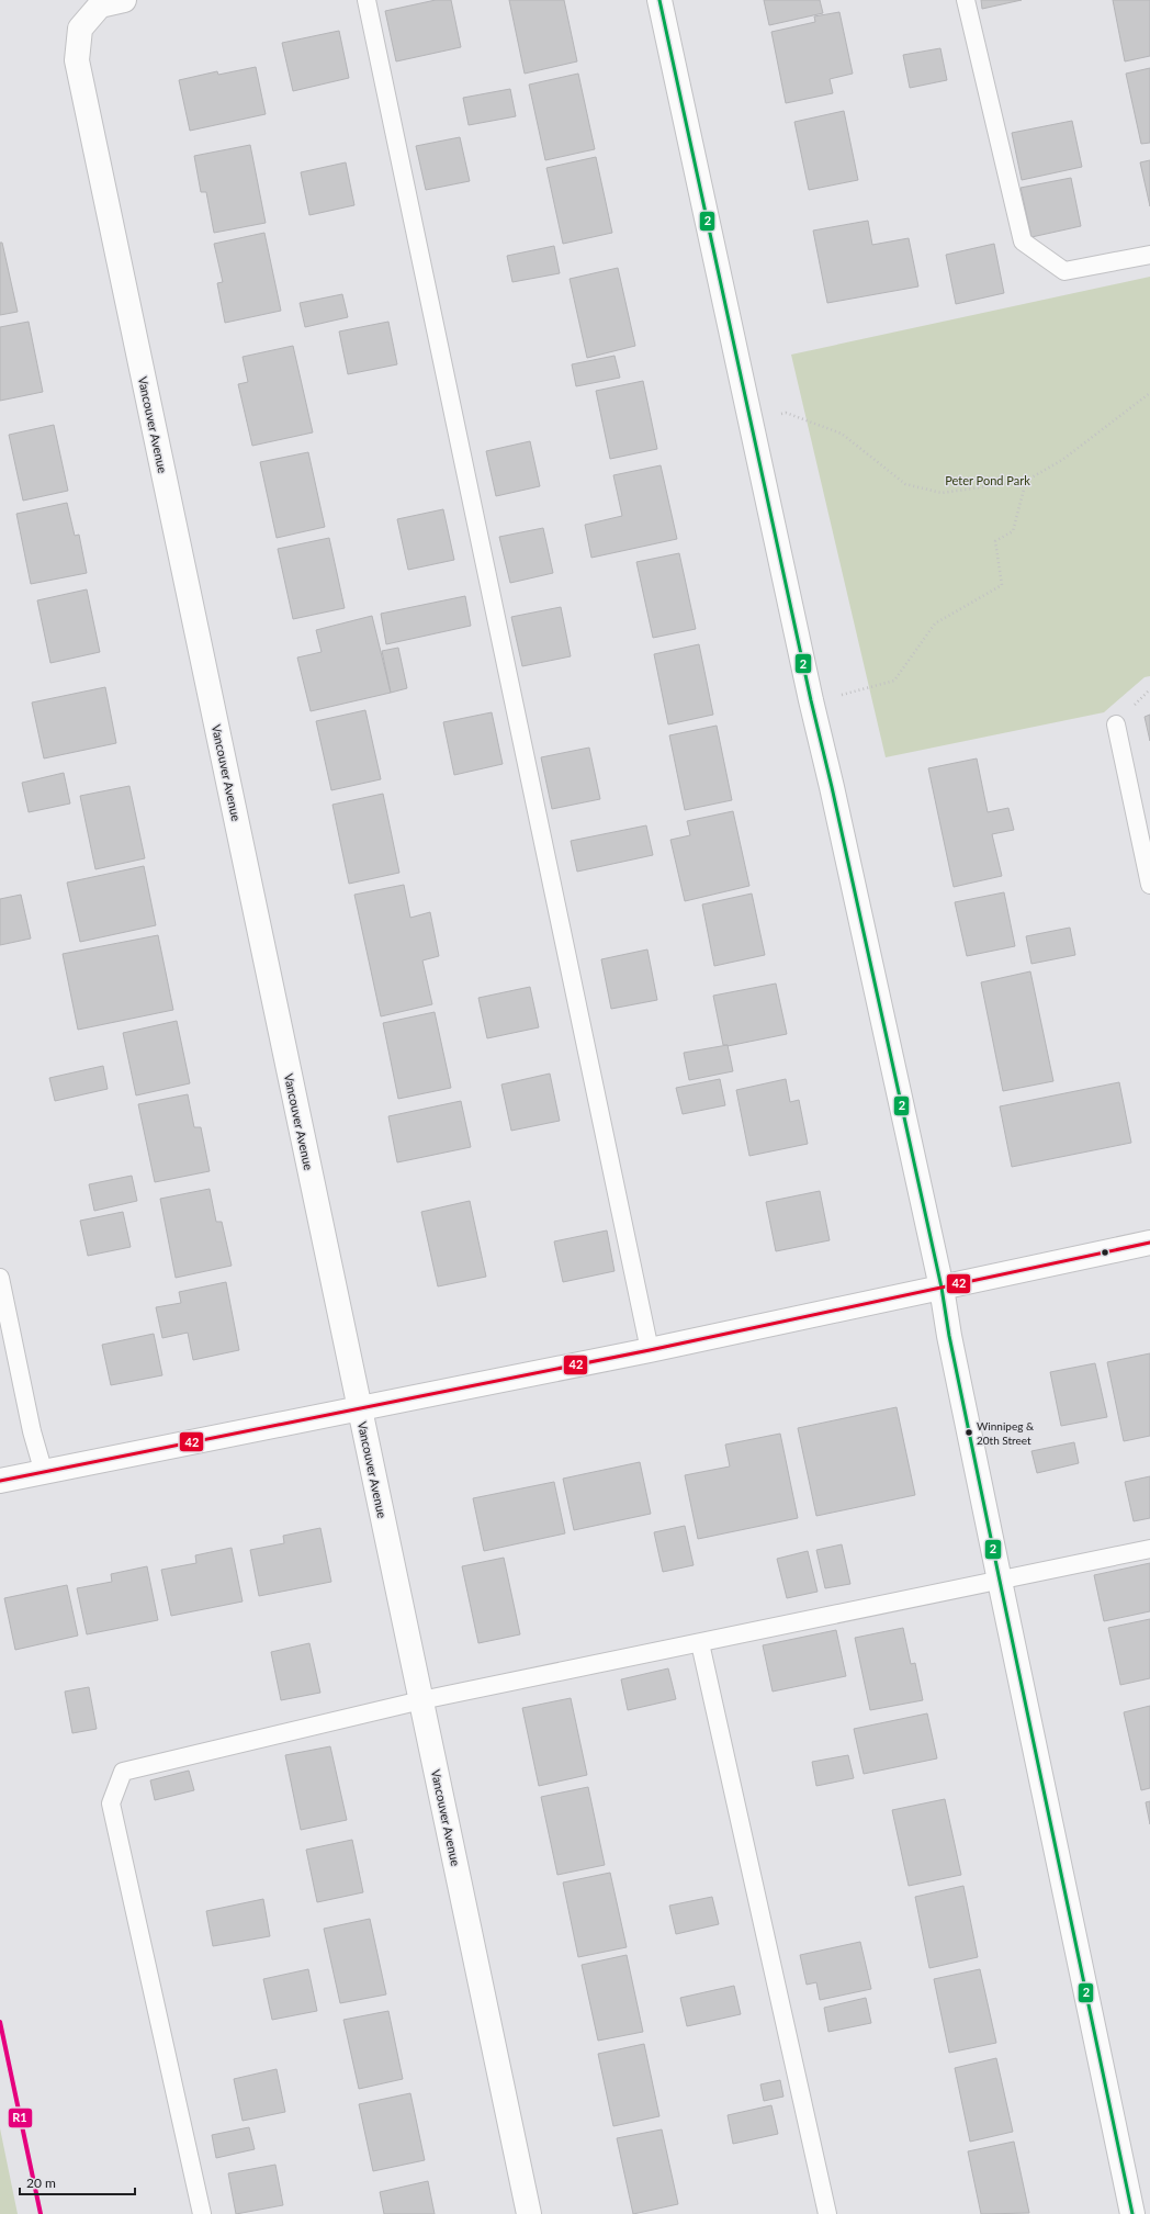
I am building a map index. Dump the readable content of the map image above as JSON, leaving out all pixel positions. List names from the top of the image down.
{
  "streets": {
    "street": ["Vancouver Avenue"]
  },
  "parks": ["Peter Pond Park"],
  "places": ["Winnipeg & 20th Street"],
  "lines": ["transit line 2", "transit line 42", "transit line R1"],
  "scale_bar": "20 m"
}
